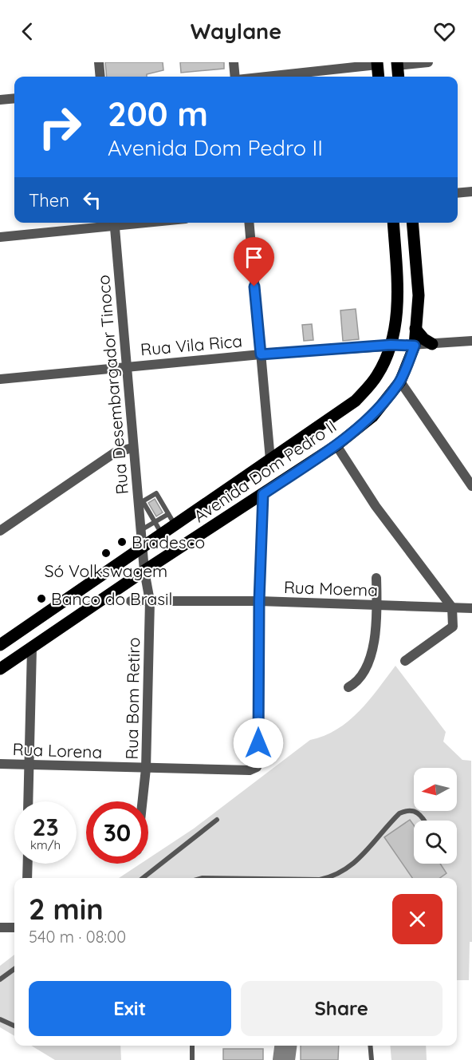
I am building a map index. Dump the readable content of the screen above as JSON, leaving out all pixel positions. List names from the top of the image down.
{
  "streets": {
    "main road": ["Avenida Dom Pedro II"],
    "street": [
      "Rua Vila Rica",
      "Rua Desembargador Tinoco",
      "Rua Moema",
      "Rua Bom Retiro",
      "Rua Lorena"
    ]
  },
  "crossings": [
    ["Rua Vila Rica", "Rua Desembargador Tinoco"],
    ["Rua Vila Rica", "Avenida Dom Pedro II"],
    ["Rua Desembargador Tinoco", "Avenida Dom Pedro II"],
    ["Rua Desembargador Tinoco", "Rua Bom Retiro"],
    ["Avenida Dom Pedro II", "Rua Bom Retiro"],
    ["Rua Moema", "Rua Bom Retiro"],
    ["Rua Moema", "Rua Lorena"],
    ["Rua Bom Retiro", "Rua Lorena"]
  ],
  "places": ["Bradesco", "Só Volkswagem", "Banco do Brasil"],
  "north": "left",
  "page": {
    "header": "Waylane",
    "turn": ["200 m", "Avenida Dom Pedro II"],
    "then": "Then",
    "speed": "23 km/h",
    "limit": "30",
    "heading": ["2 min", "540 m · 08:00"],
    "buttons": ["Exit", "Share"]
  }
}
